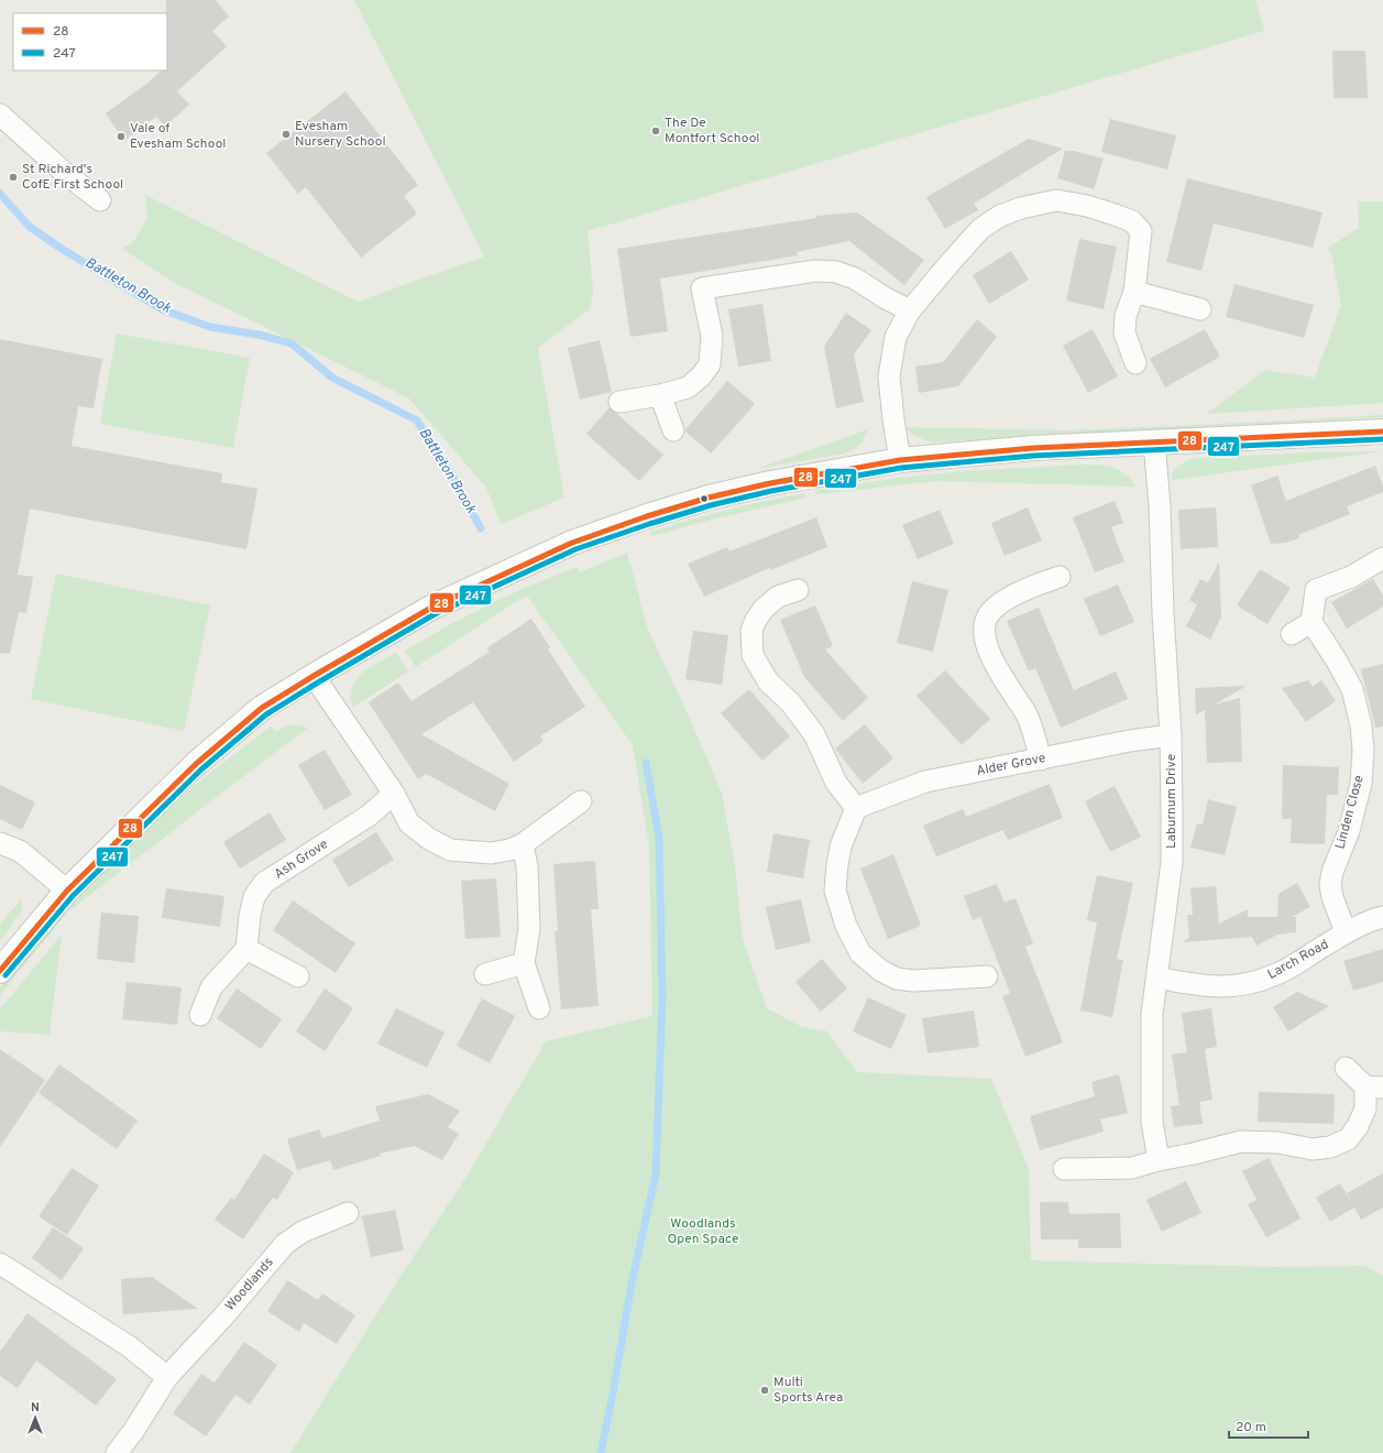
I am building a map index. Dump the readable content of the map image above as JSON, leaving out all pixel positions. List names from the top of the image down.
{
  "streets": {
    "street": [
      "Alder Grove",
      "Laburnum Drive",
      "Linden Close",
      "Ash Grove",
      "Larch Road",
      "Woodlands"
    ]
  },
  "crossings": [
    ["Alder Grove", "Laburnum Drive"],
    ["Laburnum Drive", "Larch Road"],
    ["Linden Close", "Larch Road"]
  ],
  "water": ["Battleton Brook"],
  "parks": ["Woodlands Open Space"],
  "places": [
    "The De Montfort School",
    "Evesham Nursery School",
    "Vale of Evesham School",
    "St Richard's CofE First School",
    "Multi Sports Area"
  ],
  "lines": ["transit line 28", "transit line 247"],
  "legend": ["28", "247"],
  "scale_bar": "20 m",
  "north": "top"
}
